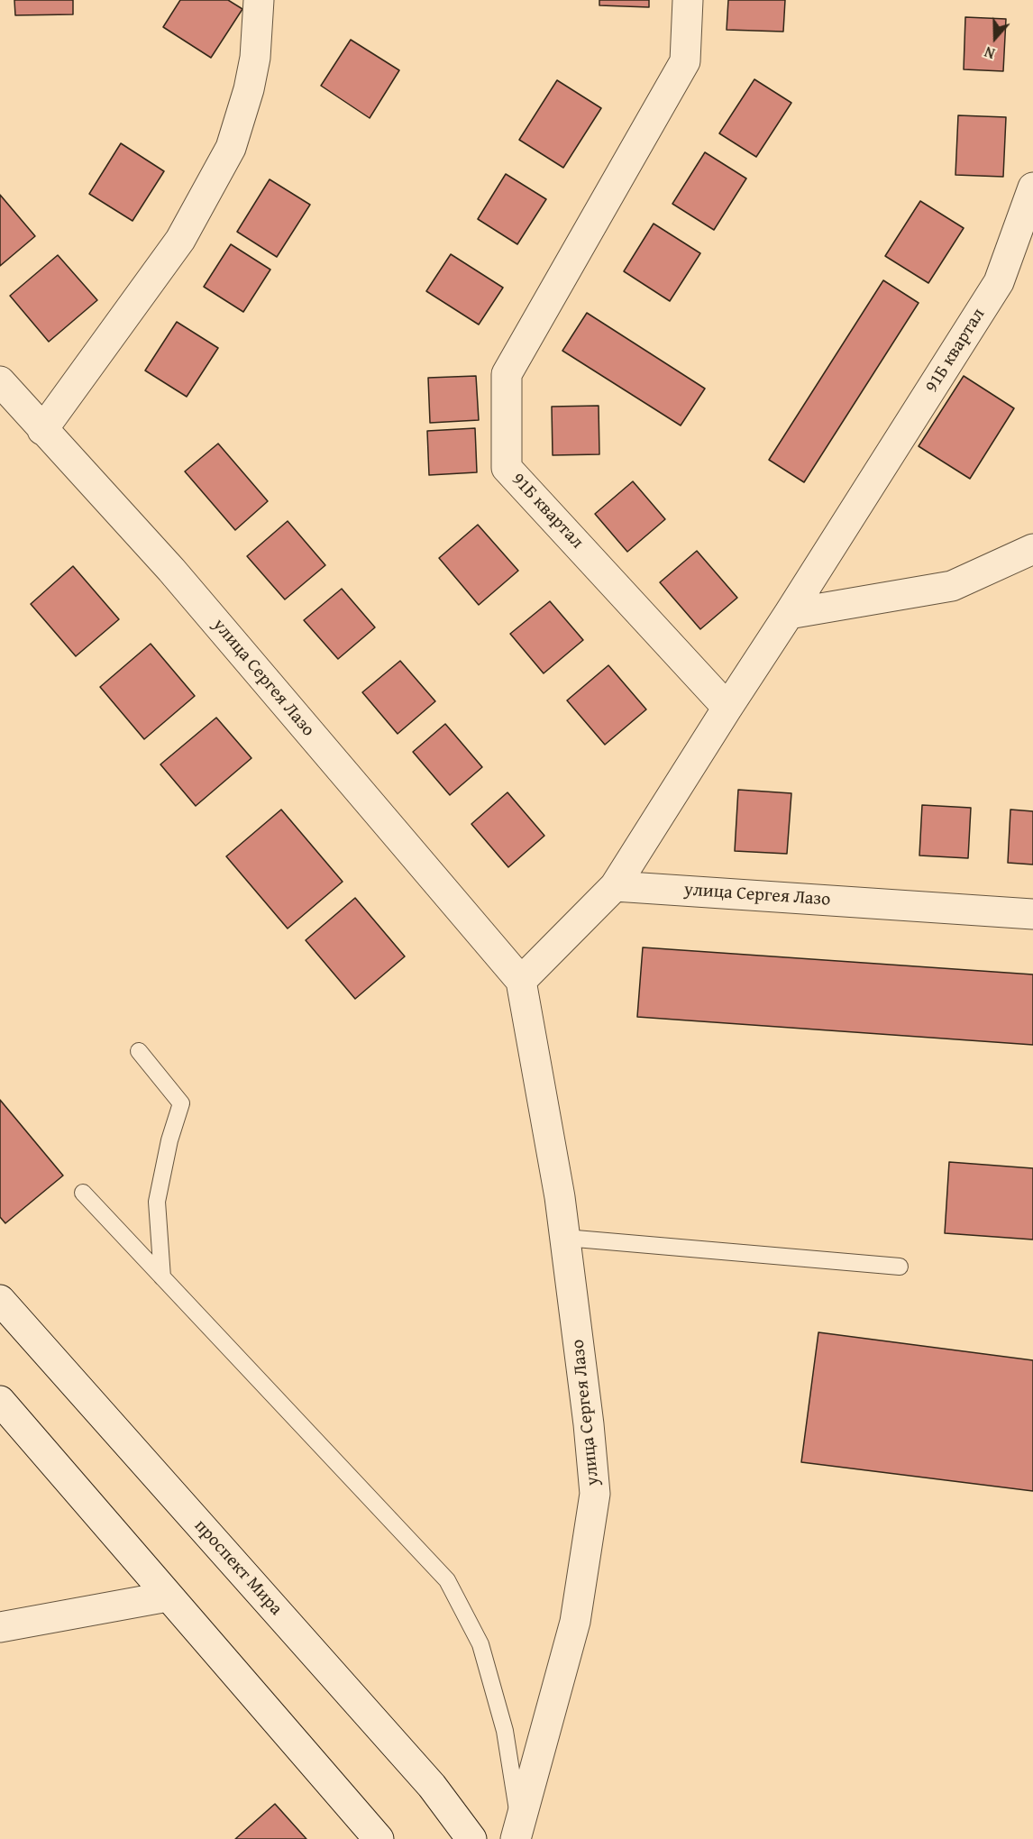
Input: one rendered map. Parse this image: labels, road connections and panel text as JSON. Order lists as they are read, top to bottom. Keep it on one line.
{"streets":{"street":["91Б квартал","улица Сергея Лазо","проспект Мира"]},"north":"bottom"}
